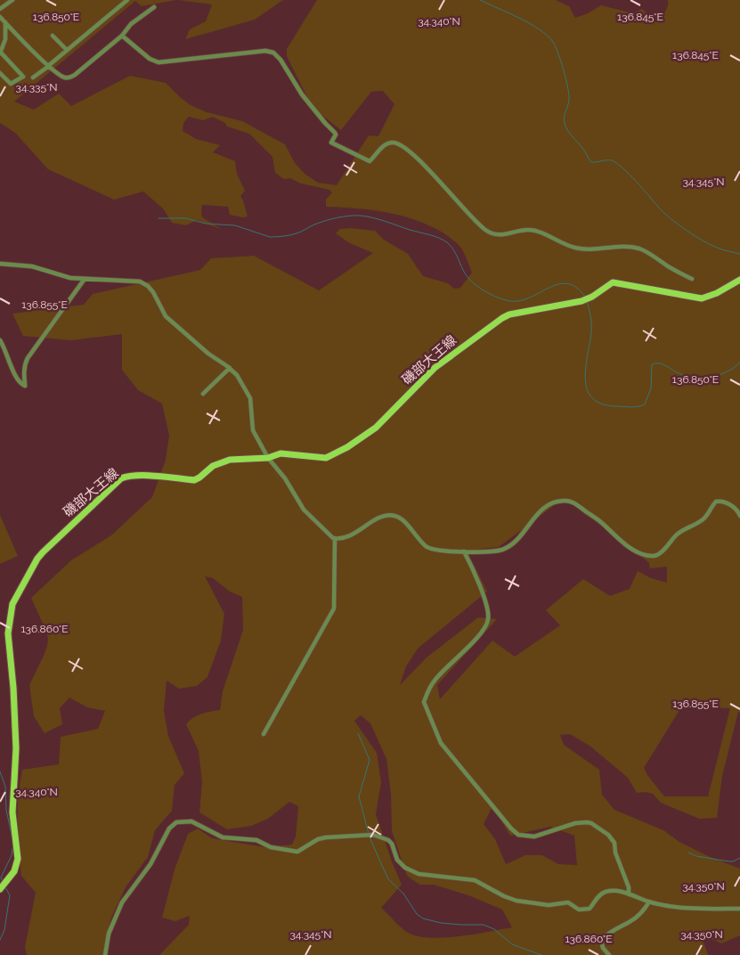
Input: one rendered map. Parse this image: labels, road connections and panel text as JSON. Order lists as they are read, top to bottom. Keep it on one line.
{"streets":{"main road":["磯部大王線"]},"coordinates":["136.850°E","136.845°E","34.340°N","34.335°N","34.345°N","136.855°E","136.860°E","34.350°N"]}
